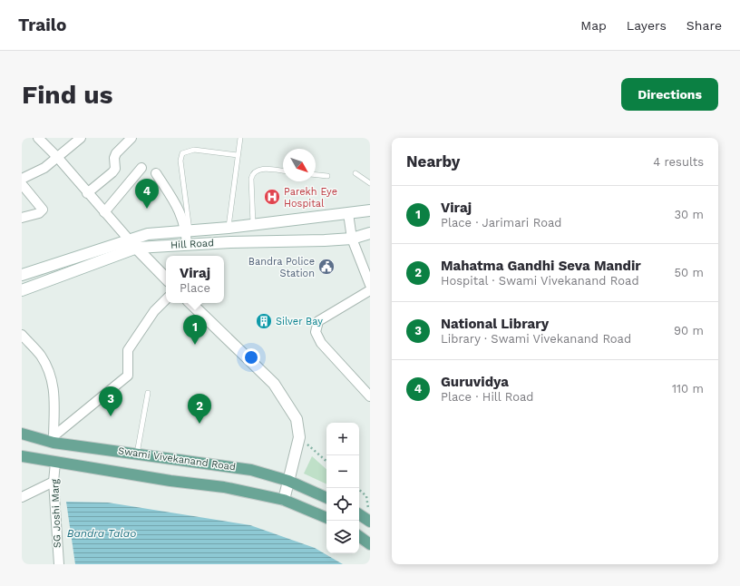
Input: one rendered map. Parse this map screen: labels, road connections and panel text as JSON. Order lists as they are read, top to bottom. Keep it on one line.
{"streets":{"main road":["Hill Road","Swami Vivekanand Road"],"street":["SG Joshi Marg"]},"water":["Bandra Talao"],"places":{"hospital":["Parekh Eye Hospital"],"public building":["Bandra Police Station"],"building":["Silver Bay"]},"north":"bottom right","page":{"header":"Trailo","nav":["Map","Layers","Share"],"buttons":"Directions","title":"Find us","heading":["Nearby","4 results"],"pins":["4","1","3","2"],"list":[{"mark":"1","name":"Viraj","note":"Place · Jarimari Road","value":"30 m"},{"mark":"2","name":"Mahatma Gandhi Seva Mandir","note":"Hospital · Swami Vivekanand Road","value":"50 m"},{"mark":"3","name":"National Library","note":"Library · Swami Vivekanand Road","value":"90 m"},{"mark":"4","name":"Guruvidya","note":"Place · Hill Road","value":"110 m"}],"popup":["Viraj","Place"],"map_buttons":["+","−"]}}
